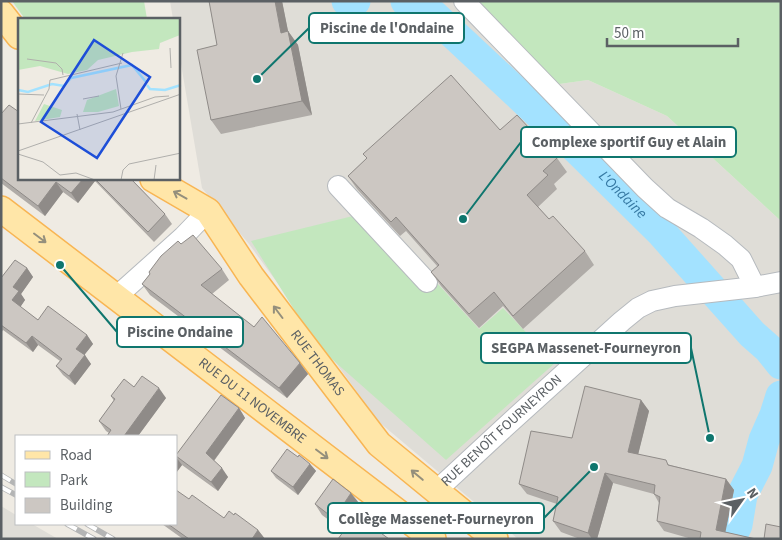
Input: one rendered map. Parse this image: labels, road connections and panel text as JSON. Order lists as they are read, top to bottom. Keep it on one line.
{"streets":{"main road":["RUE THOMAS","RUE DU 11 NOVEMBRE"],"street":["RUE BENOÎT FOURNEYRON"]},"crossings":[["RUE THOMAS","RUE BENOÎT FOURNEYRON"]],"one_way":["RUE THOMAS","RUE DU 11 NOVEMBRE"],"water":["L'Ondaine"],"places":["Piscine de l'Ondaine","Complexe sportif Guy et Alain","Piscine Ondaine","SEGPA Massenet-Fourneyron","Collège Massenet-Fourneyron"],"legend":["Road","Park","Building"],"scale_bar":"50 m","north":"top right"}
